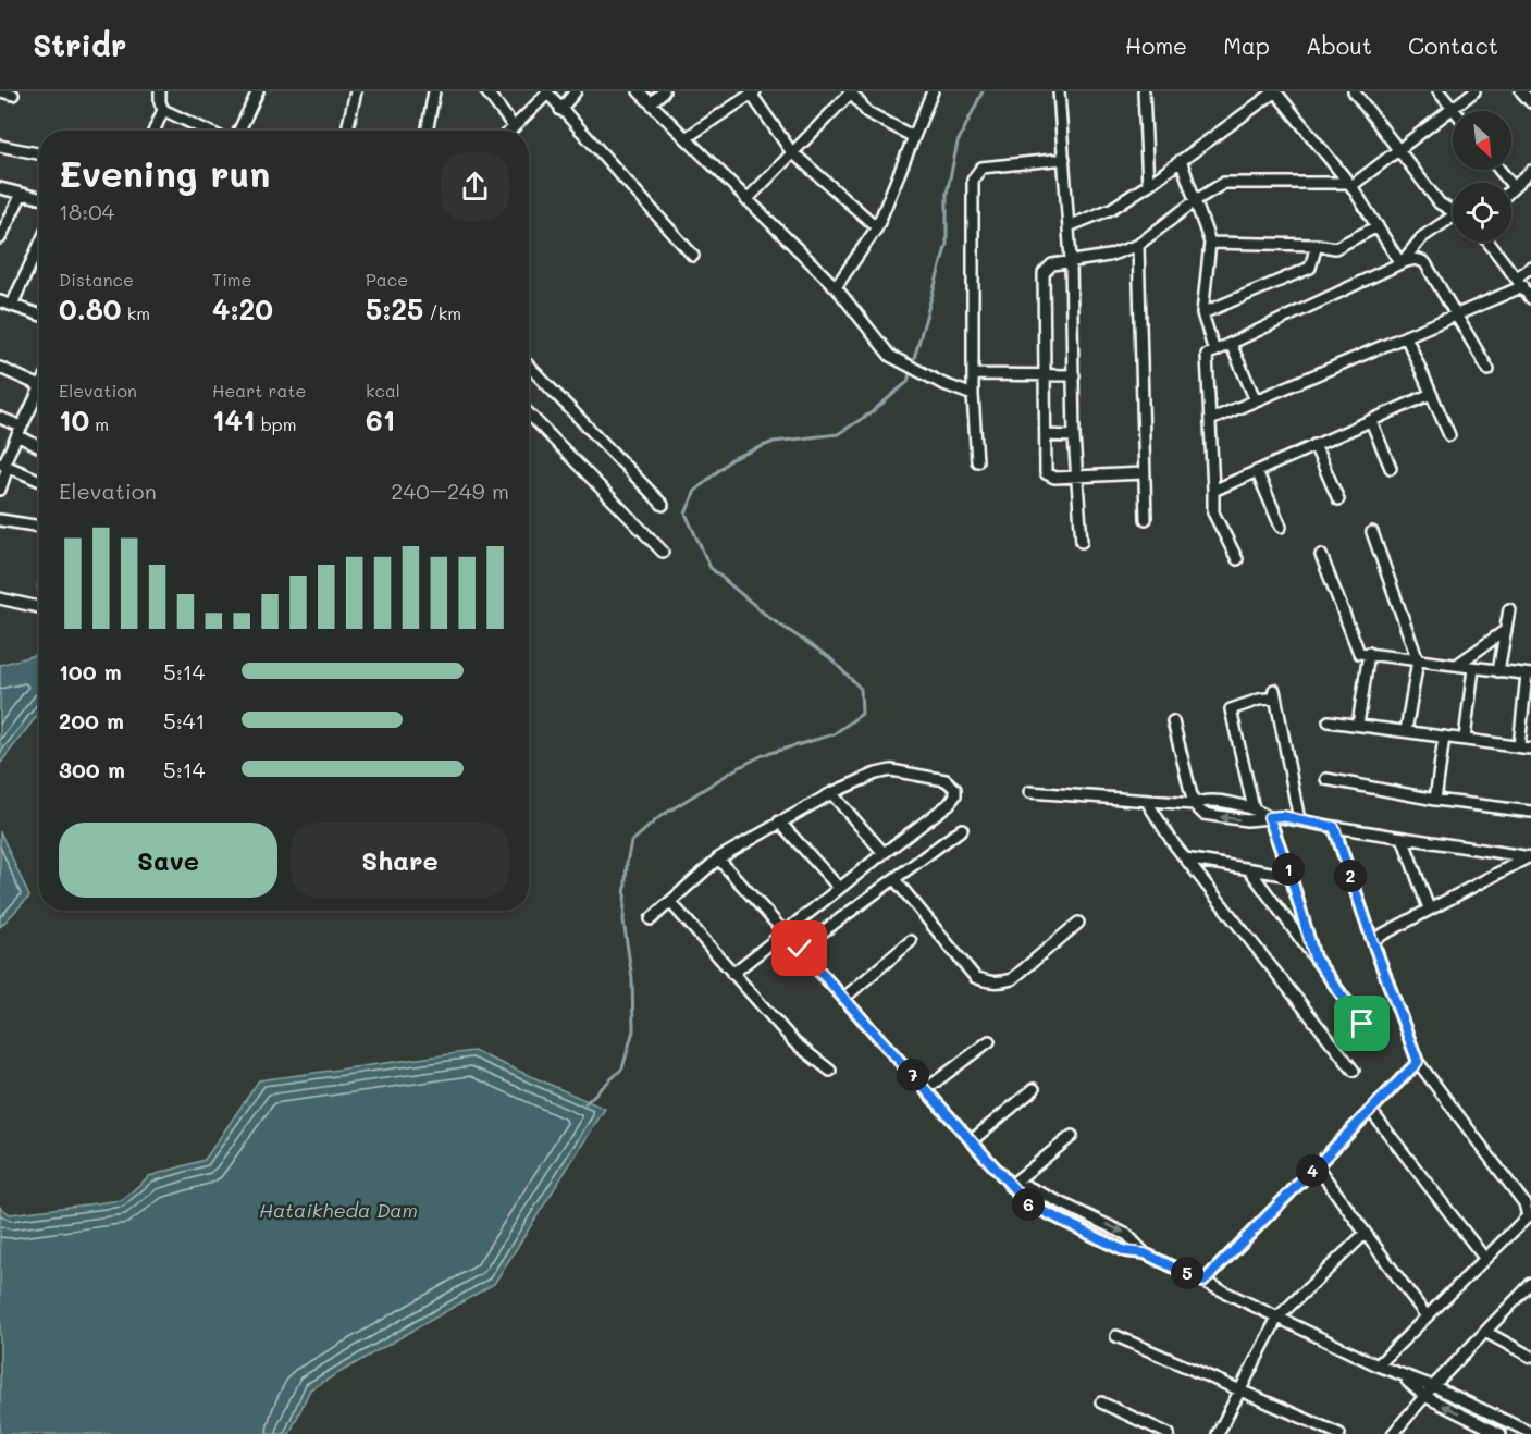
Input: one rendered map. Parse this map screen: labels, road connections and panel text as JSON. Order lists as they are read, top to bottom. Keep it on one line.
{"water":["Hataikheda Dam"],"north":"bottom right","page":{"header":"Stridr","nav":["Home","Map","About","Contact"],"heading":["Evening run","18:04"],"stats":[["Distance","0.80 km"],["Time","4:20"],["Pace","5:25 /km"],["Elevation","10 m"],["Heart rate","141 bpm"],["kcal","61"]],"chart":["Elevation","240–249 m"],"list":[{"name":"100 m","note":"5:14"},{"name":"200 m","note":"5:41"},{"name":"300 m","note":"5:14"}],"buttons":["Save","Share"],"pins":["1","2","7","4","6","5"]}}
